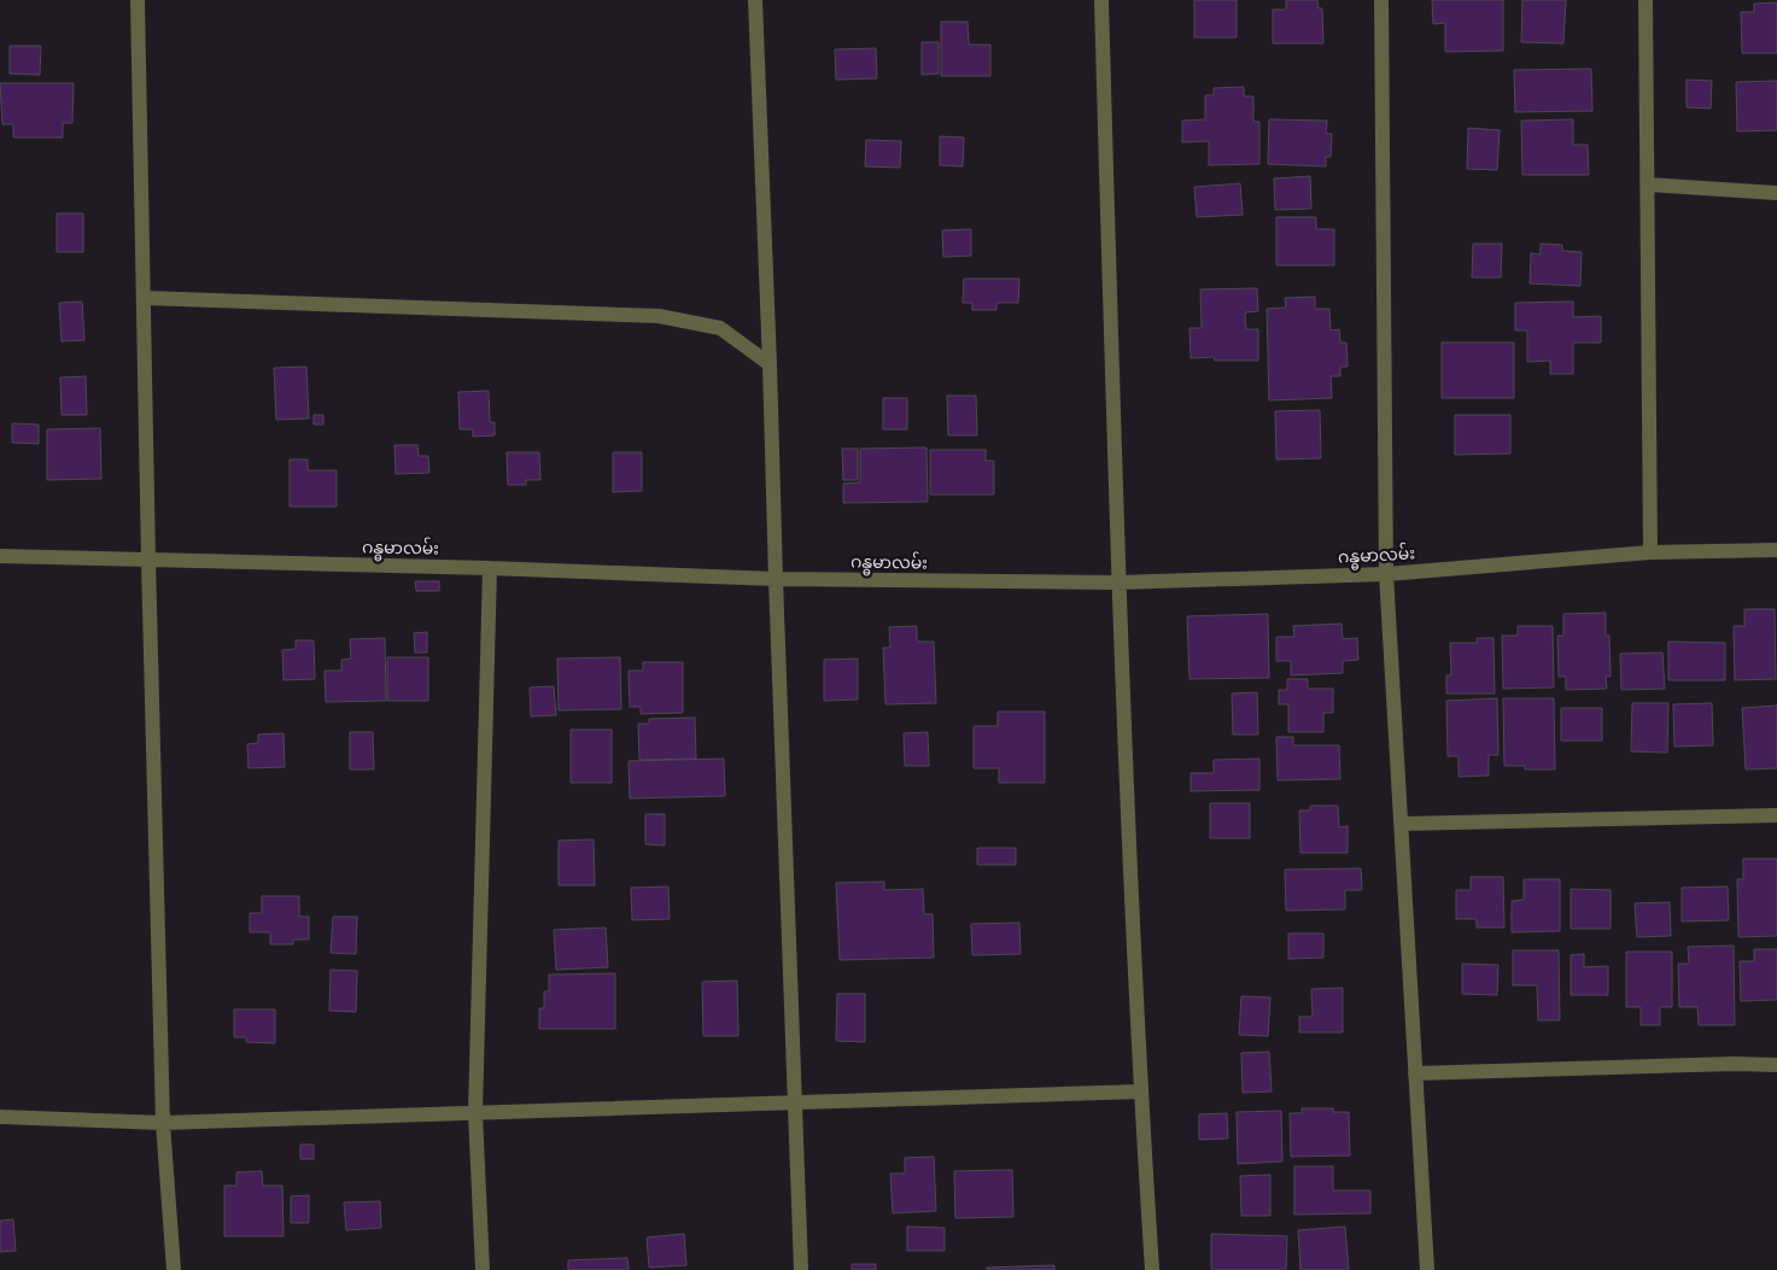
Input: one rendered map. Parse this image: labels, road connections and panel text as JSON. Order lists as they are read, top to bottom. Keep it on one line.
{"streets":{"street":["ဂန္ဓမာလမ်း"]}}
